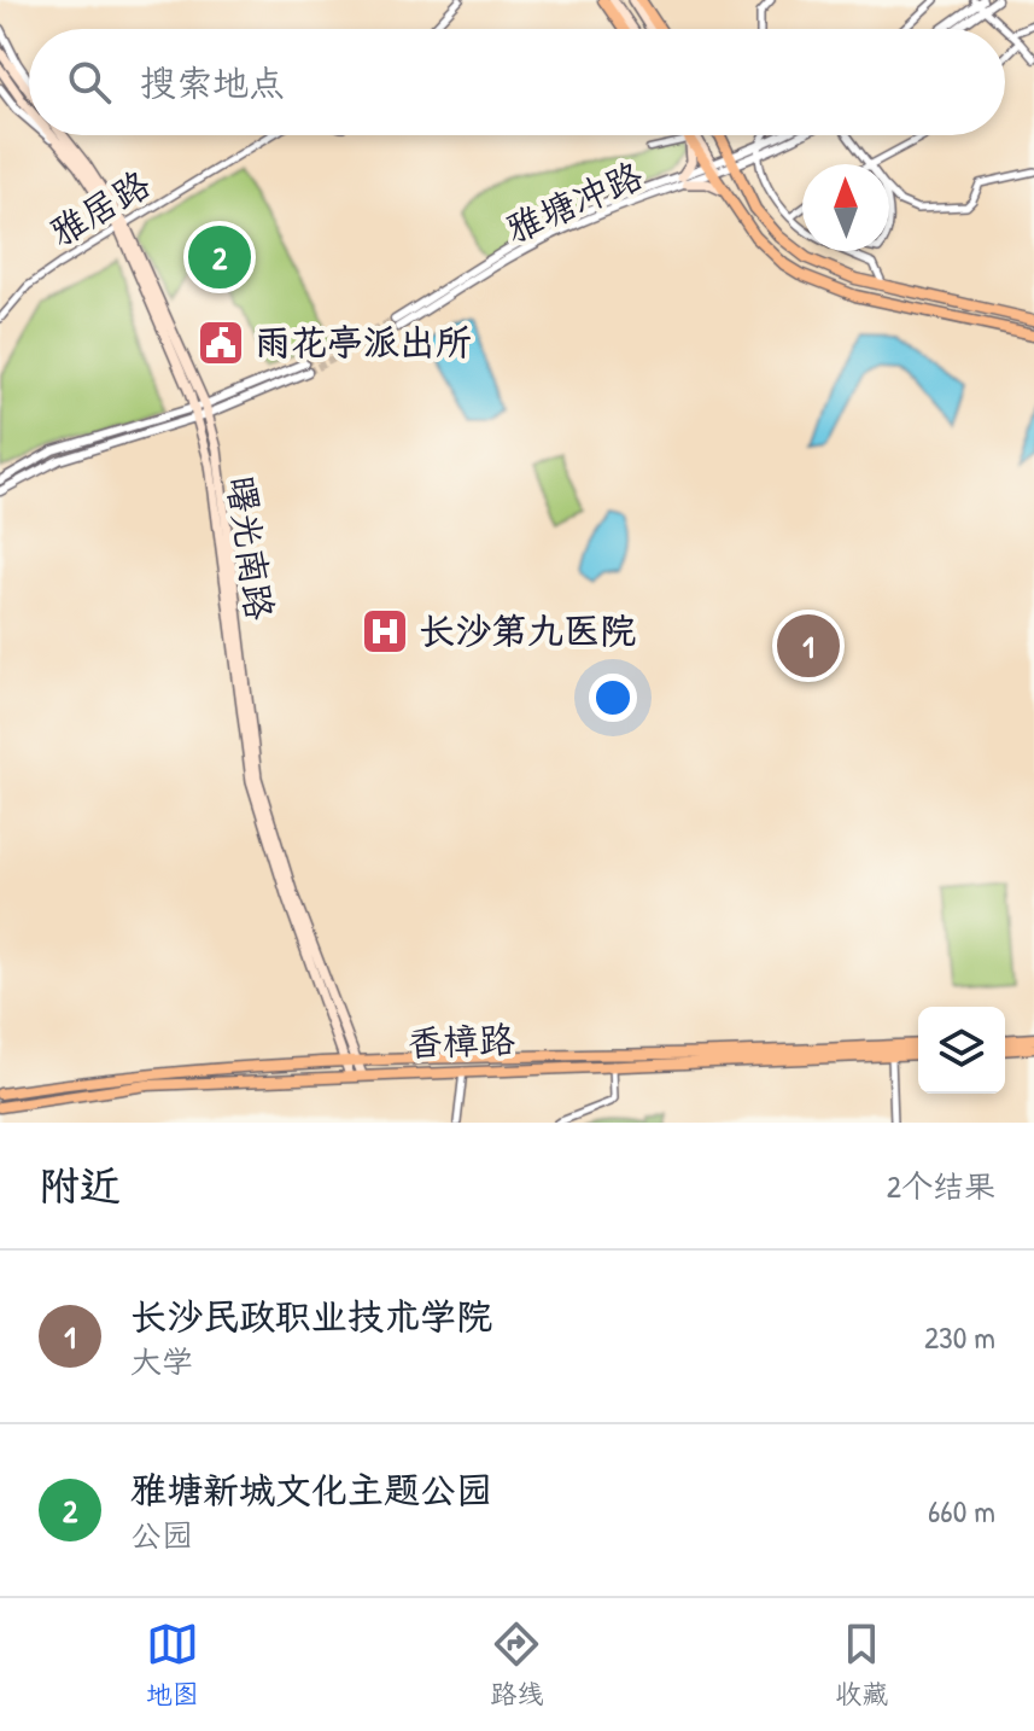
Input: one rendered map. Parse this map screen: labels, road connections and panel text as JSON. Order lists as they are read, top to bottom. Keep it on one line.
{"streets":{"main road":["曙光南路","香樟路"],"street":["雅塘冲路","雅居路"]},"crossings":[["雅居路","曙光南路"],["曙光南路","香樟路"]],"places":{"public building":["雨花亭派出所"],"hospital":["长沙第九医院"]},"north":"top","page":{"search":"搜索地点","pins":["2","1"],"heading":["附近","2个结果"],"list":[{"mark":"1","name":"长沙民政职业技术学院","note":"大学","value":"230 m"},{"mark":"2","name":"雅塘新城文化主题公园","note":"公园","value":"660 m"}],"nav":["地图","路线","收藏"]}}
